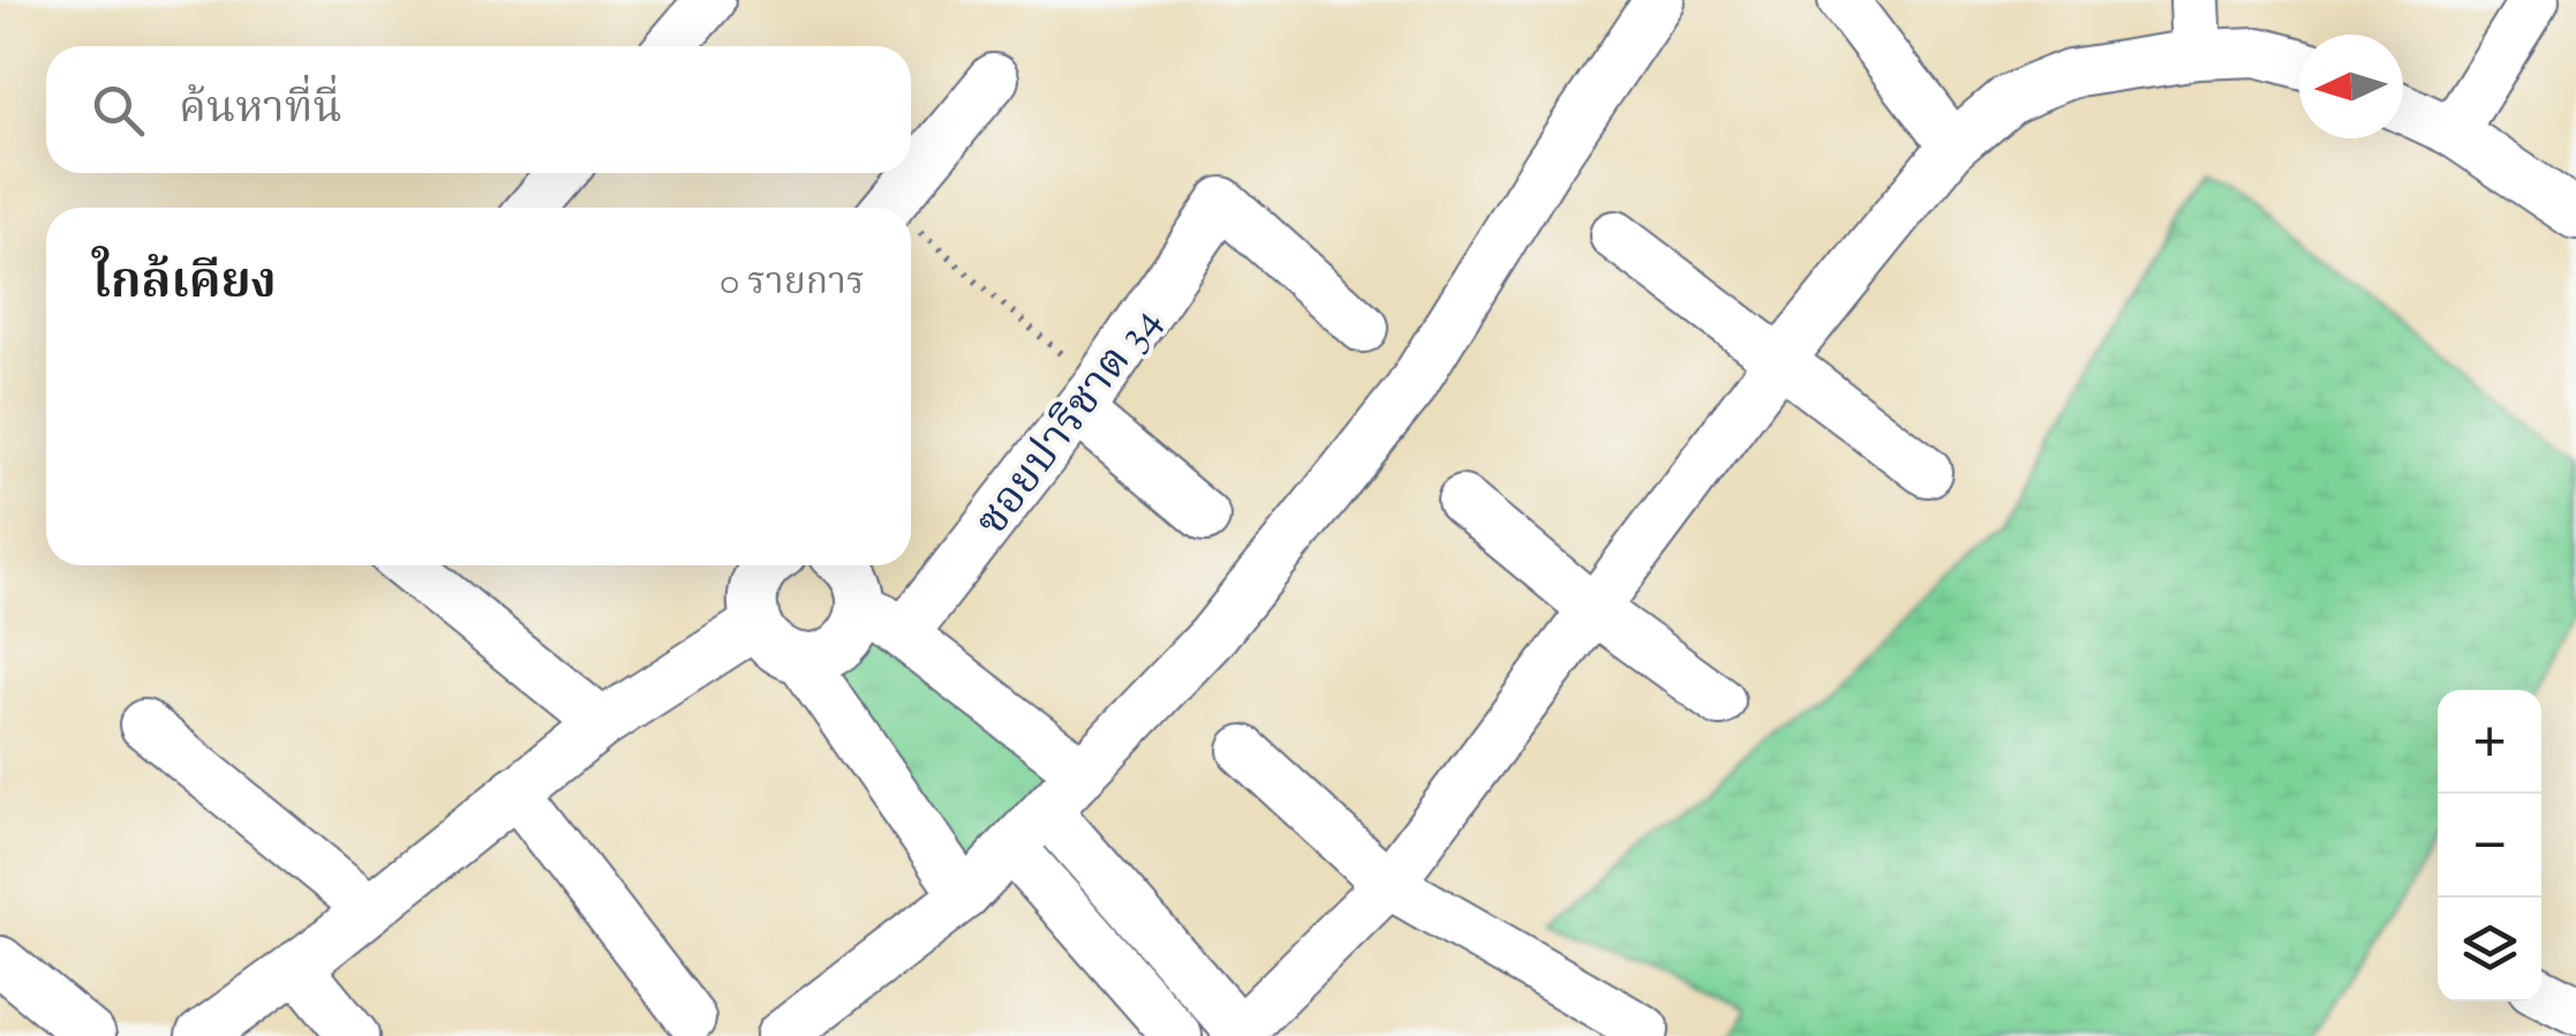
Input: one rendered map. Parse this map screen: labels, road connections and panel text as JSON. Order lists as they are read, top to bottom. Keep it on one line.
{"streets":{"street":["ซอยปาริชาต 34"]},"north":"left","page":{"search":"ค้นหาที่นี่","heading":["ใกล้เคียง","0 รายการ"],"map_buttons":["+","−"]}}
